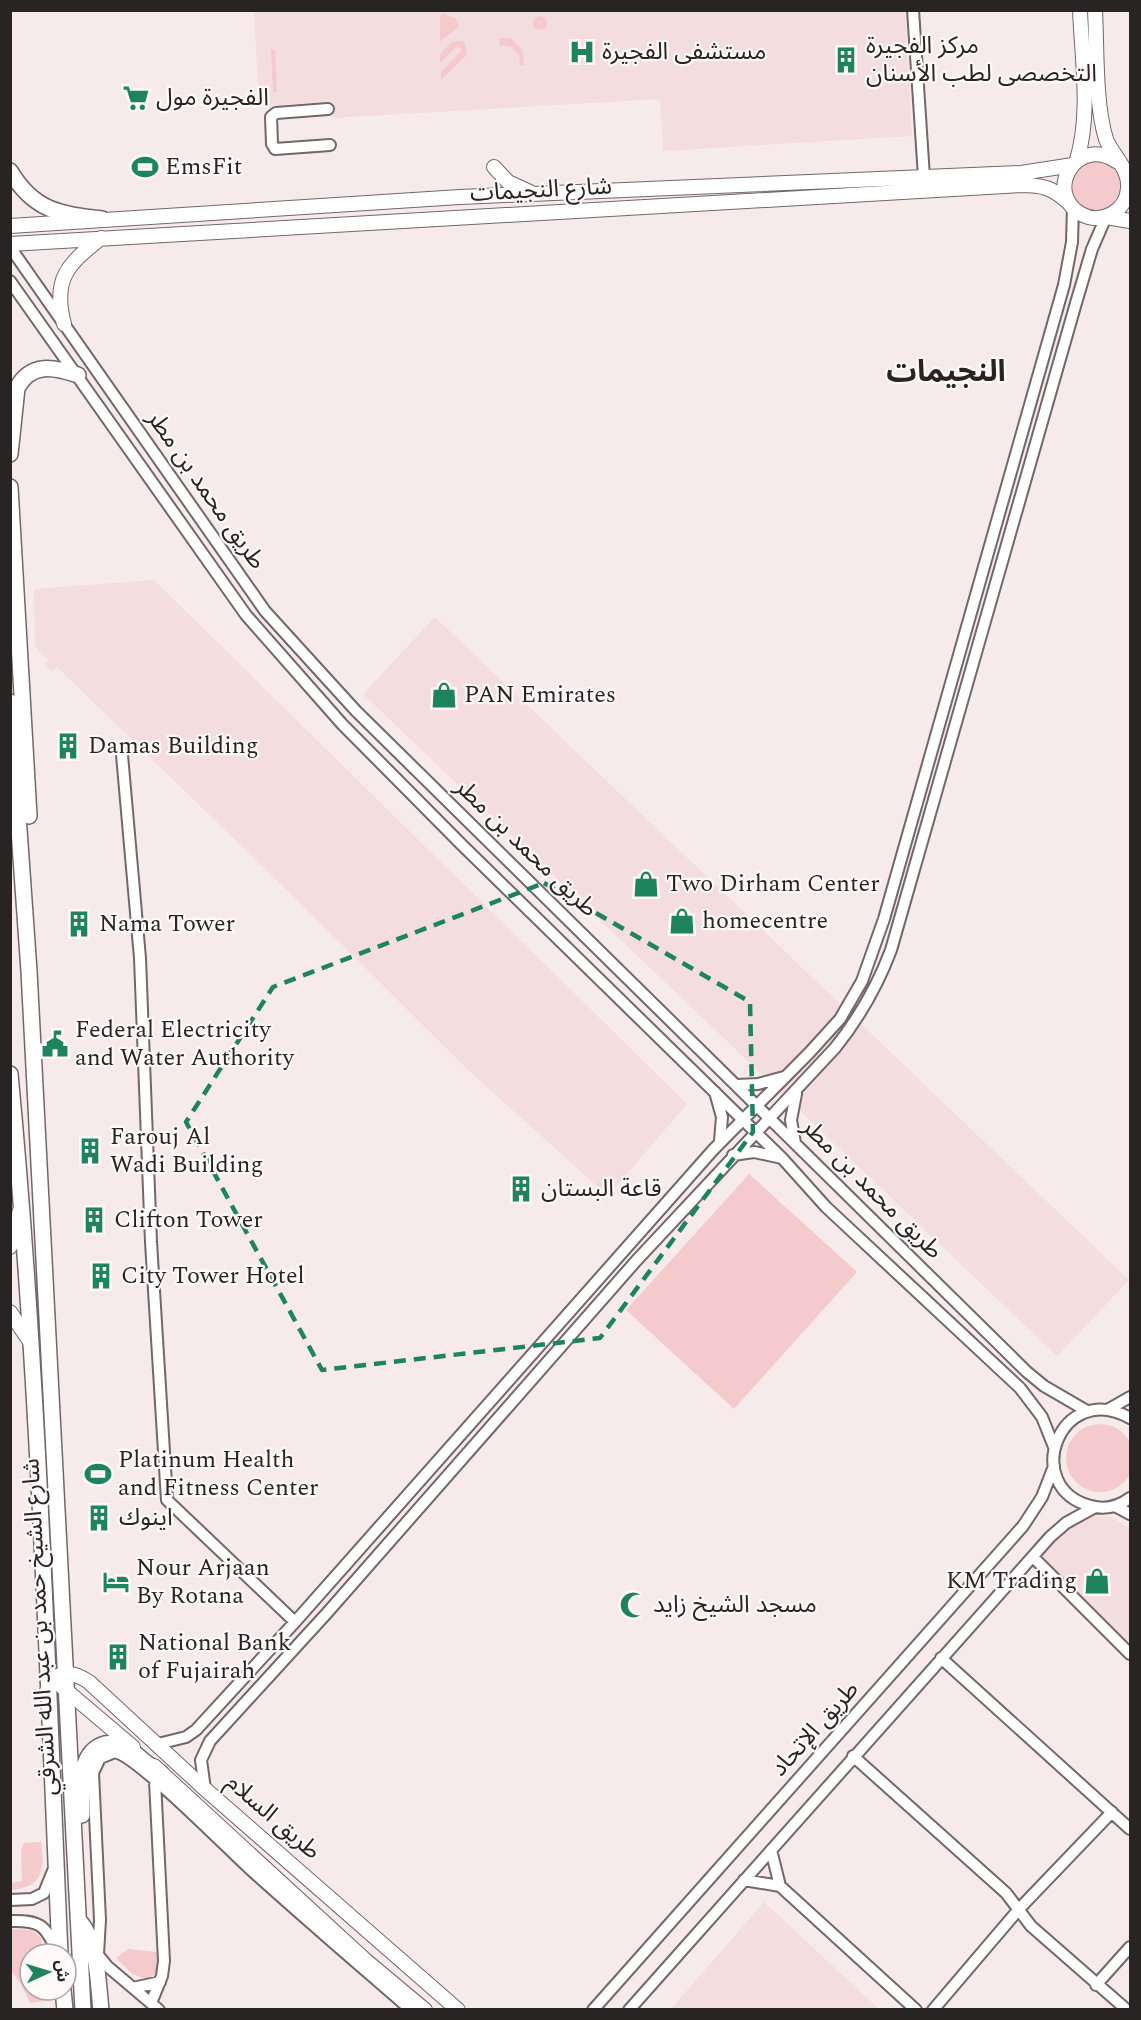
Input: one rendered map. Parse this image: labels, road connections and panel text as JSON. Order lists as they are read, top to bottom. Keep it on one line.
{"streets":{"highway":["شارع الشيخ حمد بن عبد الله الشرقي"],"main road":["شارع النجيمات","طريق السلام"],"street":["طريق محمد بن مطر","طريق اﻹتحاد"]},"crossings":[["شارع النجيمات","طريق محمد بن مطر"],["شارع الشيخ حمد بن عبد الله الشرقي","طريق السلام"]],"districts":["النجيمات"],"places":{"hospital":["مستشفى الفجيرة"],"building":["مركز الفجيرة التخصصى لطب الأسنان","Damas Building","Nama Tower","Farouj Al Wadi Building","قاعة البستان","Clifton Tower","City Tower Hotel","اينوك","National Bank of Fujairah"],"supermarket":["الفجيرة مول"],"sports":["EmsFit","Platinum Health and Fitness Center"],"shop":["PAN Emirates","Two Dirham Center","homecentre","KM Trading"],"public building":["Federal Electricity and Water Authority"],"hotel":["Nour Arjaan By Rotana"],"mosque":["مسجد الشيخ زايد"]},"north":"right"}
